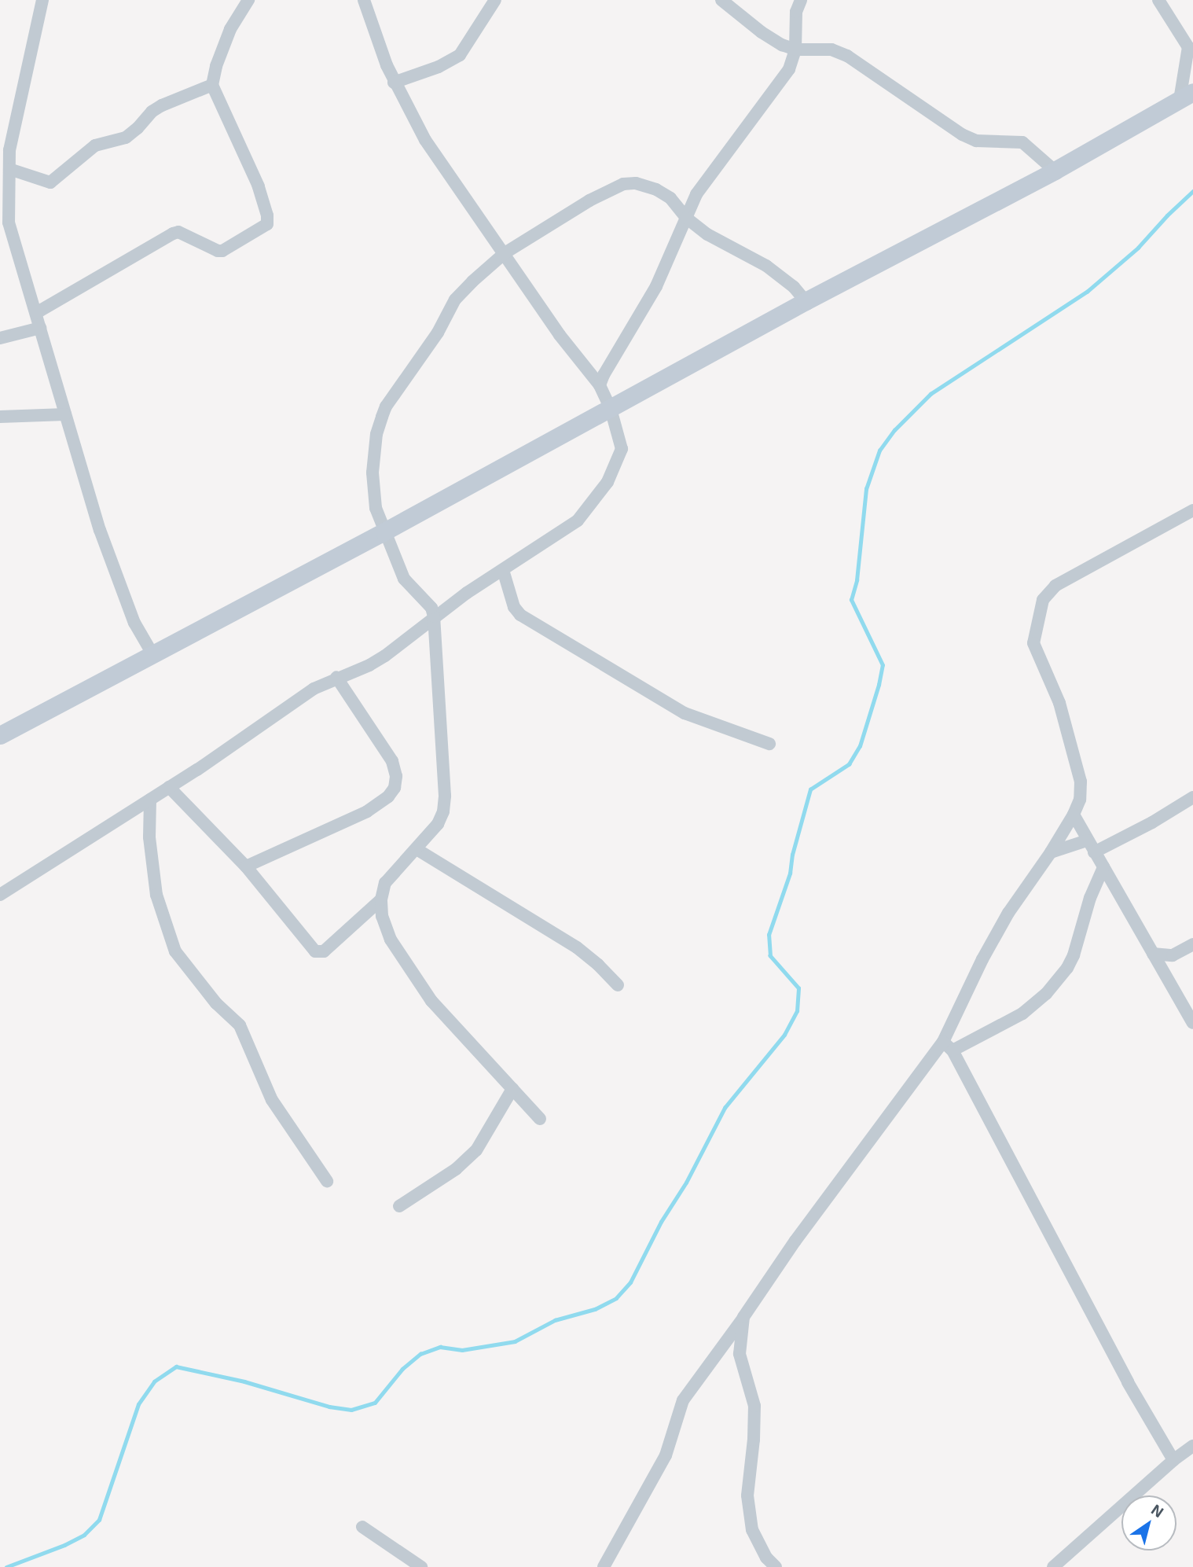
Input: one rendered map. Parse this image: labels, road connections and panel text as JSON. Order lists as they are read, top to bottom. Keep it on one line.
{"north":"top right"}
